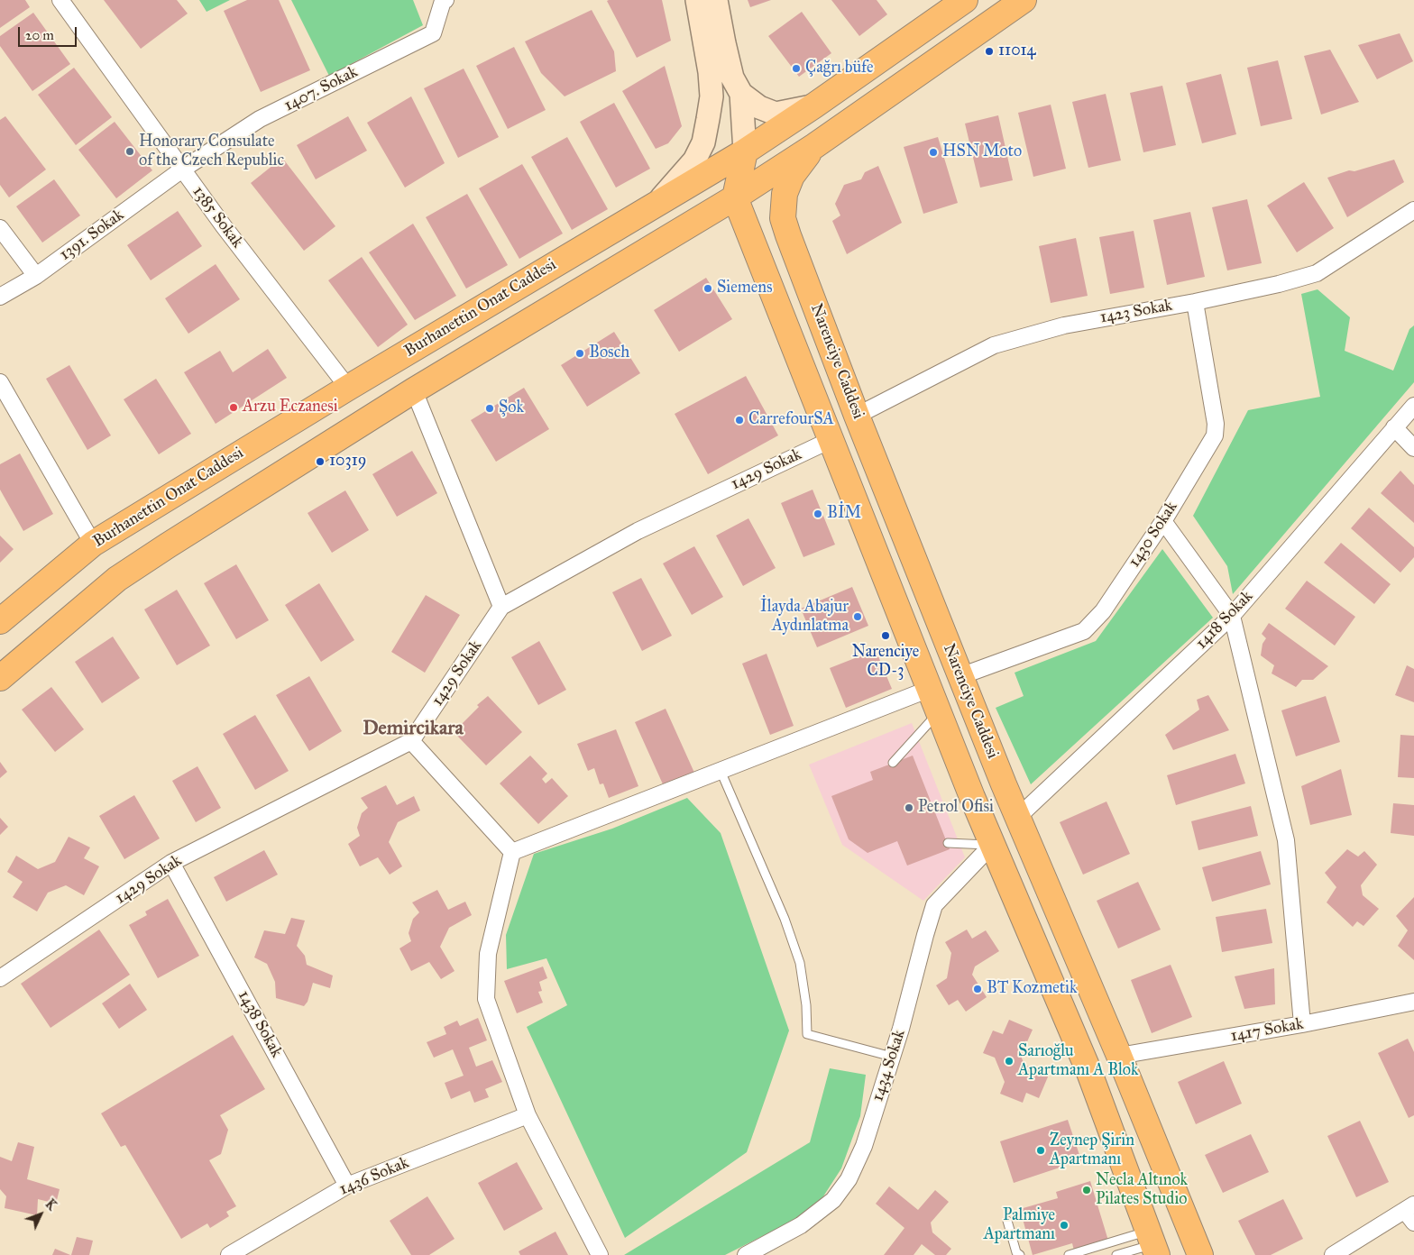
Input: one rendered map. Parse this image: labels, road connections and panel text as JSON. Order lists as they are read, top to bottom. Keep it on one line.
{"streets":{"main road":["Burhanettin Onat Caddesi","Narenciye Caddesi"],"street":["1407. Sokak","1385 Sokak","1391. Sokak","1423 Sokak","1429 Sokak","1430 Sokak","1418 Sokak","1438 Sokak","1417 Sokak","1434 Sokak","1436 Sokak"]},"crossings":[["1407. Sokak","1385 Sokak"],["1407. Sokak","1391. Sokak"],["1385 Sokak","1391. Sokak"],["1385 Sokak","Burhanettin Onat Caddesi"],["1423 Sokak","Narenciye Caddesi"],["1423 Sokak","1430 Sokak"],["Narenciye Caddesi","1429 Sokak"],["Narenciye Caddesi","1430 Sokak"],["Narenciye Caddesi","1418 Sokak"],["Narenciye Caddesi","1417 Sokak"],["Narenciye Caddesi","1434 Sokak"],["1429 Sokak","1438 Sokak"],["1438 Sokak","1436 Sokak"]],"districts":["Demircikara"],"places":["11014","Çağrı büfe","Honorary Consulate of the Czech Republic","HSN Moto","Siemens","Bosch","Arzu Eczanesi","Şok","CarrefourSA","10319","BİM","İlayda Abajur Aydınlatma","Narenciye CD-3","Petrol Ofisi","BT Kozmetik","Sarıoğlu Apartmanı A Blok","Zeynep Şirin Apartmanı","Necla Altınok Pilates Studio","Palmiye Apartmanı"],"scale_bar":"20 m","north":"top right"}
